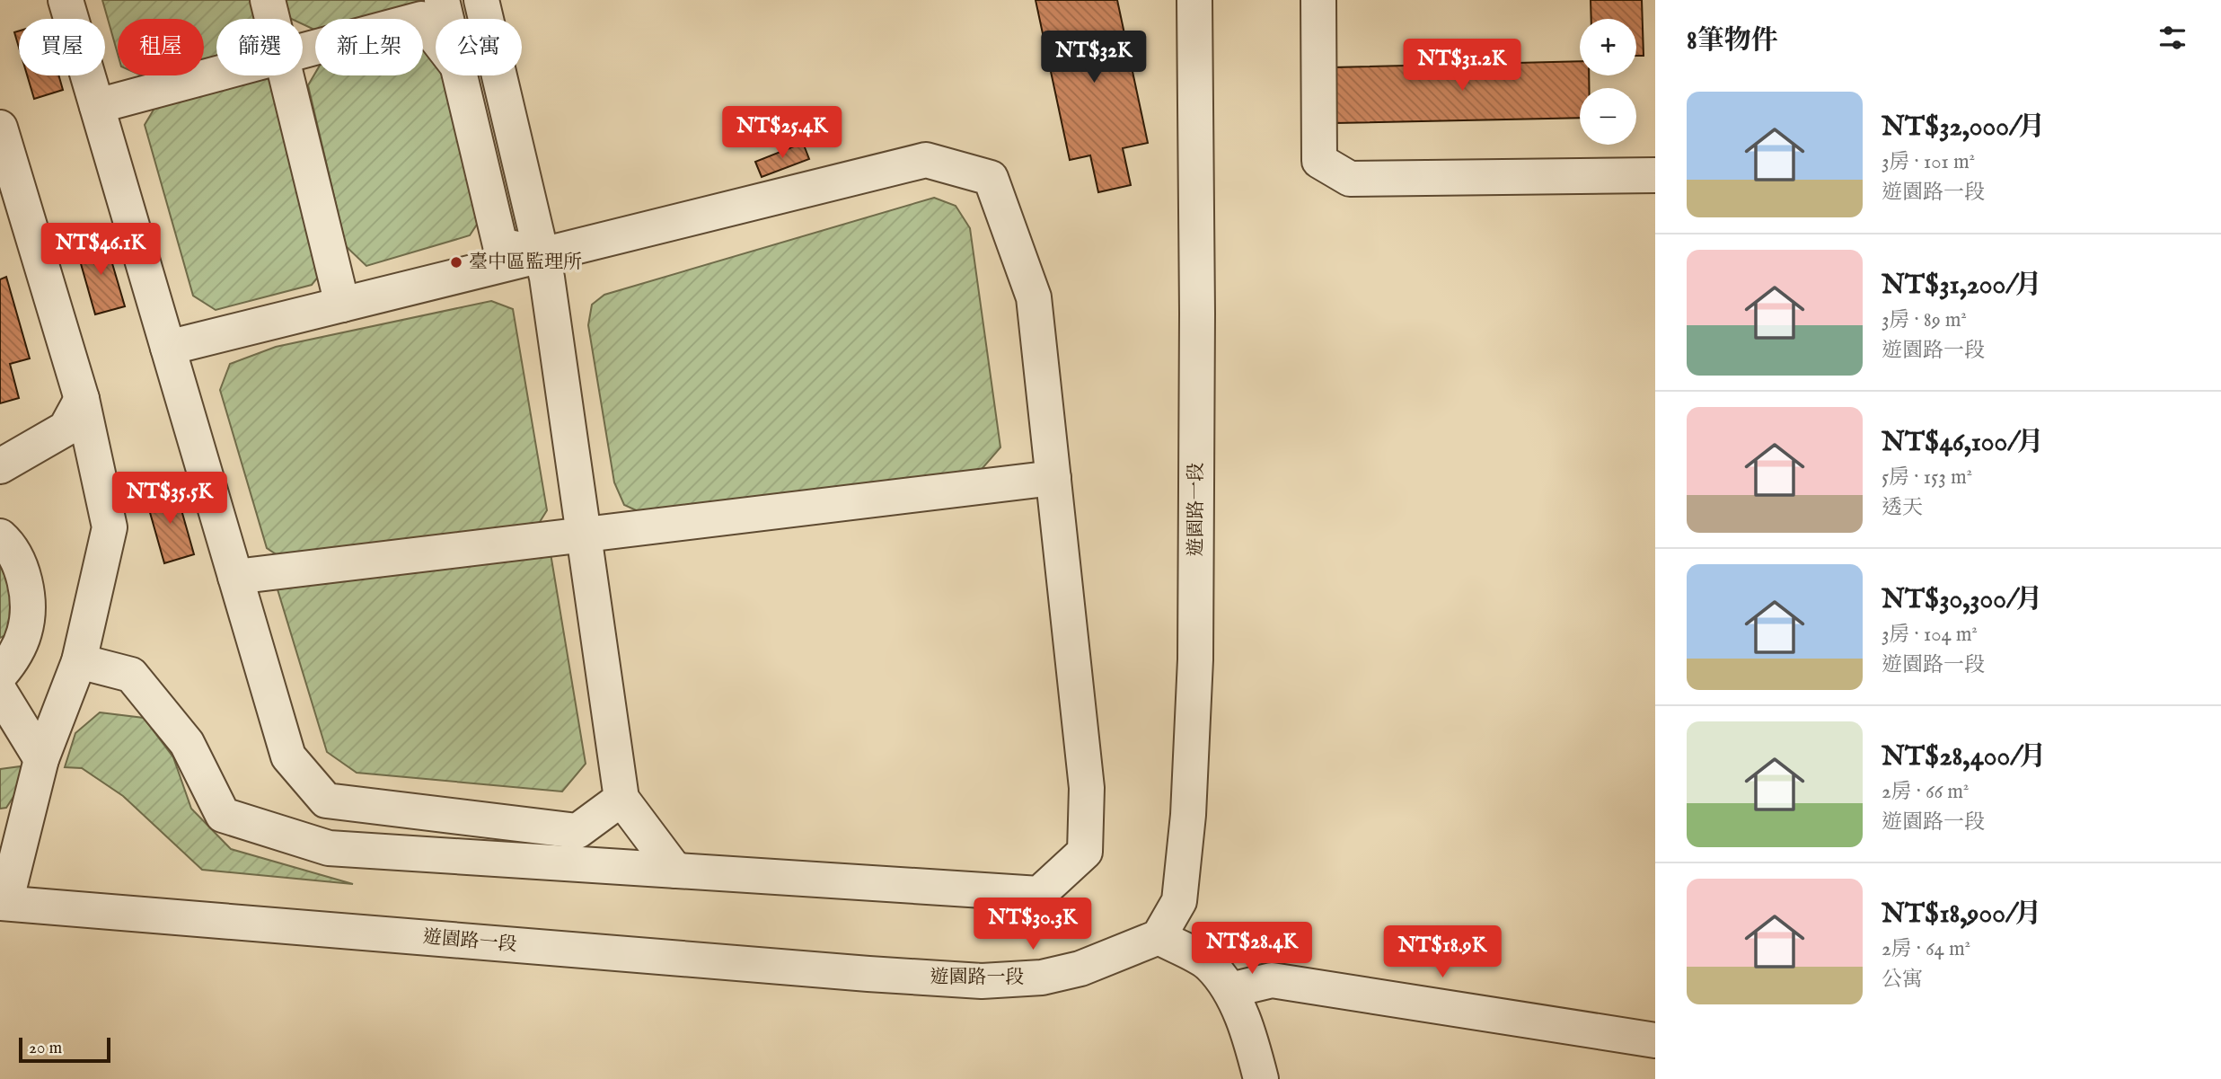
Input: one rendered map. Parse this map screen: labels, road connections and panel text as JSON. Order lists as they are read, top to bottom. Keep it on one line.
{"streets":{"street":["遊園路一段"]},"places":["臺中區監理所"],"scale_bar":"20 m","page":{"heading":"8筆物件","map_buttons":["+","−"],"chip":["買屋","租屋","篩選","新上架","公寓"],"price":["NT$32K","NT$31.2K","NT$25.4K","NT$46.1K","NT$35.5K","NT$30.3K","NT$28.4K","NT$18.9K"],"list":[{"name":"NT$32,000/月","note":"3房 · 101 m² · 遊園路一段"},{"name":"NT$31,200/月","note":"3房 · 89 m² · 遊園路一段"},{"name":"NT$46,100/月","note":"5房 · 153 m² · 透天"},{"name":"NT$30,300/月","note":"3房 · 104 m² · 遊園路一段"},{"name":"NT$28,400/月","note":"2房 · 66 m² · 遊園路一段"},{"name":"NT$18,900/月","note":"2房 · 64 m² · 公寓"}],"scale":"20 m"}}
